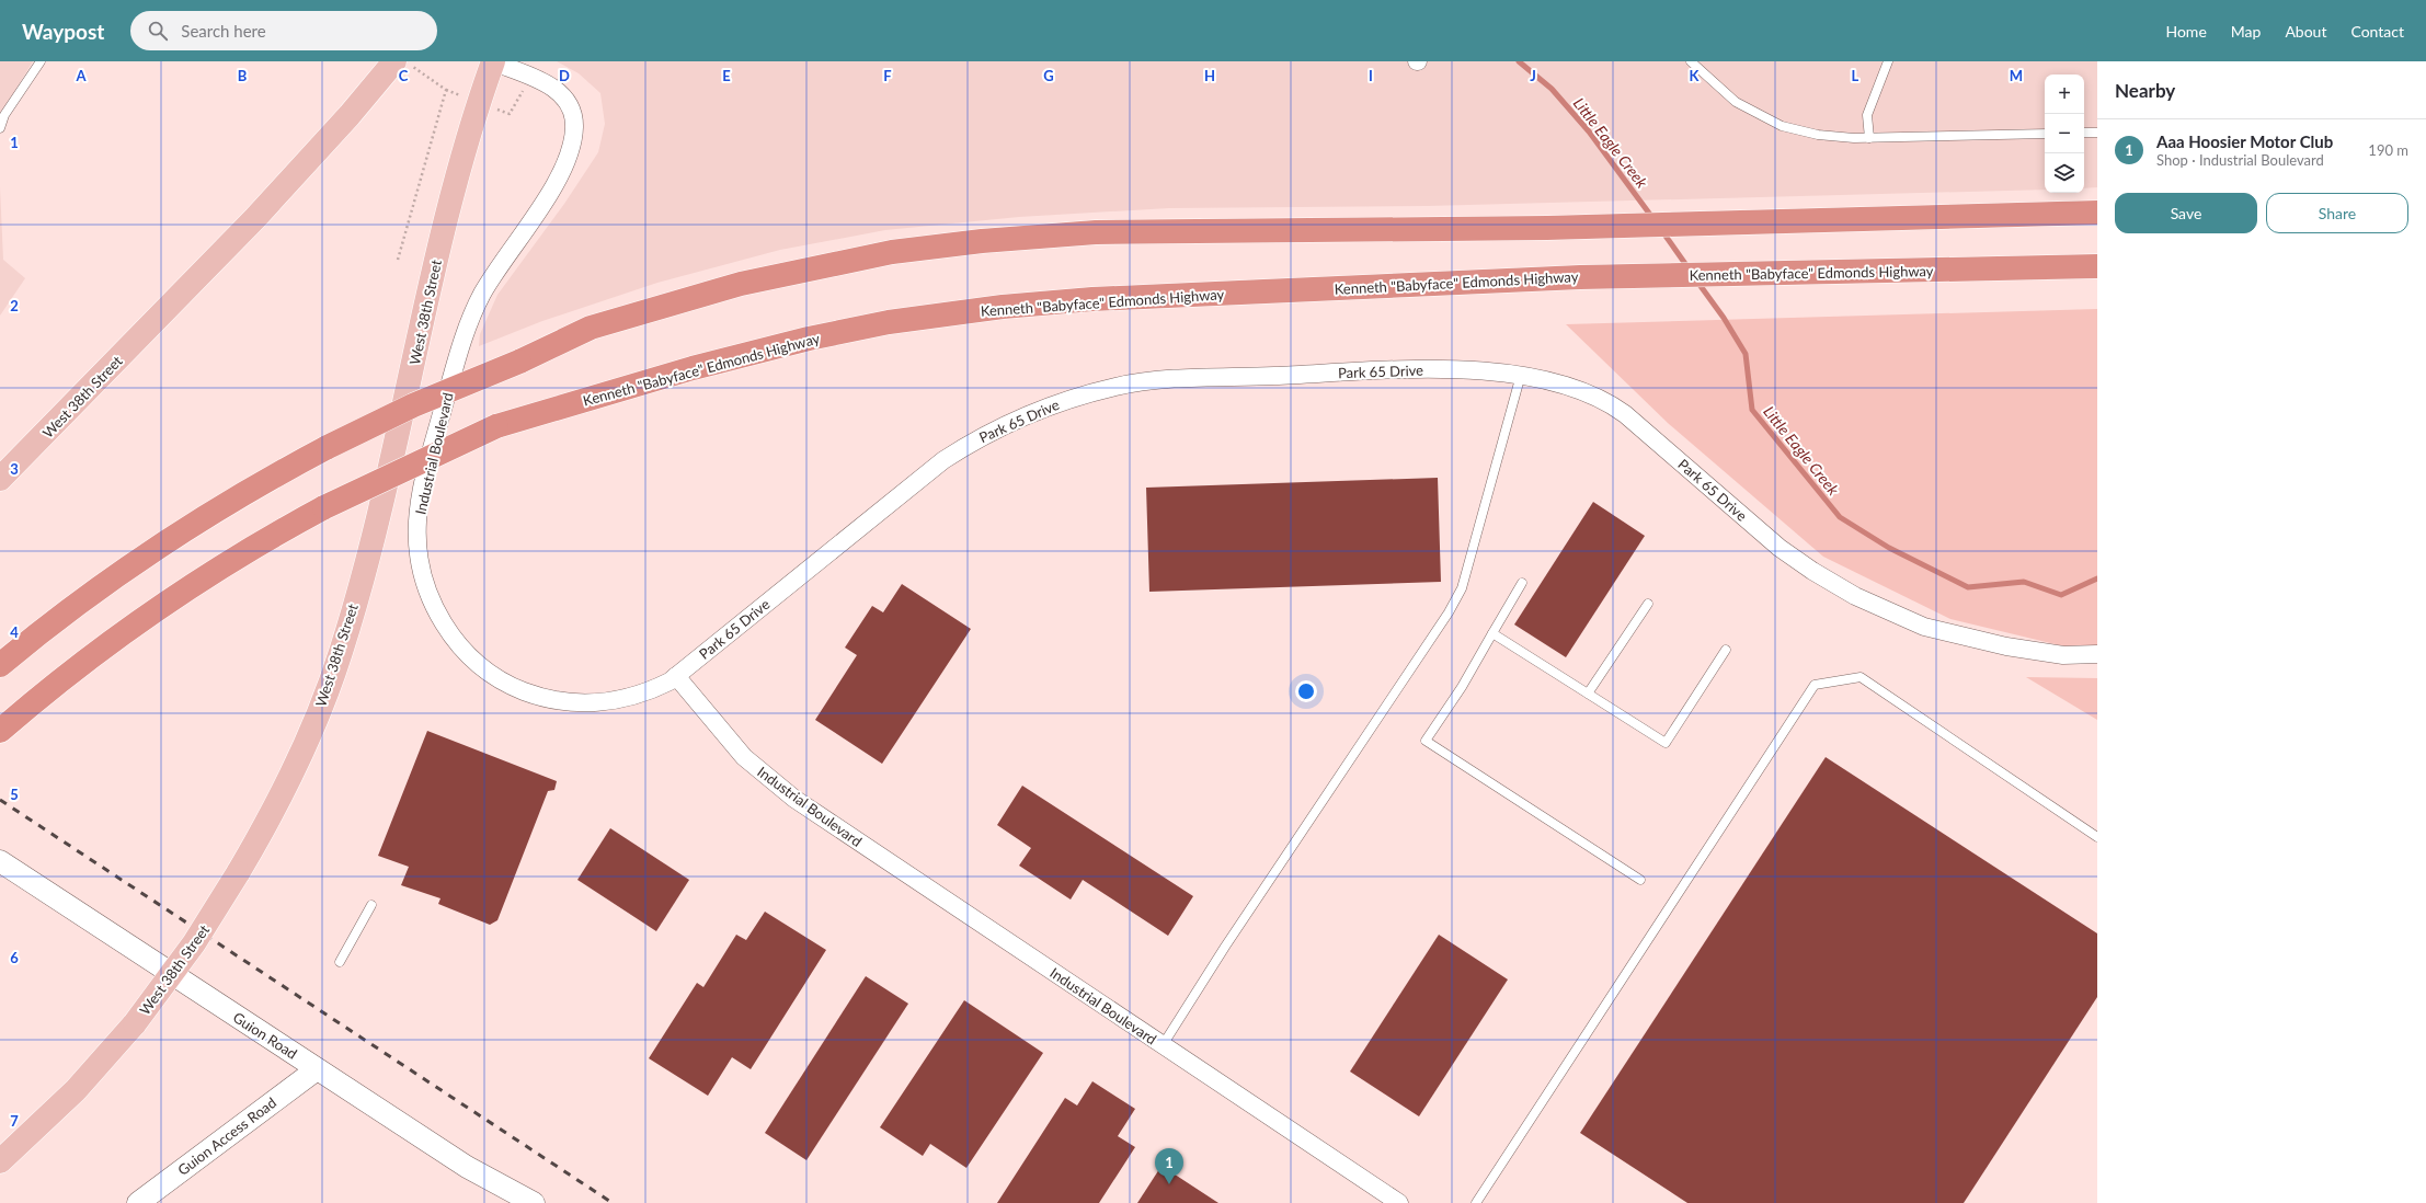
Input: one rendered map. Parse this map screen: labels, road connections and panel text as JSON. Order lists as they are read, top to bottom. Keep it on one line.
{"streets":{"highway":["Kenneth \"Babyface\" Edmonds Highway"],"main road":["West 38th Street"],"street":["Park 65 Drive","Industrial Boulevard","Guion Road","Guion Access Road"]},"crossings":[["West 38th Street","Industrial Boulevard"],["Park 65 Drive","Industrial Boulevard"],["Guion Road","Guion Access Road"]],"water":["Little Eagle Creek"],"page":{"header":"Waypost","search":"Search here","nav":["Home","Map","About","Contact"],"heading":"Nearby","map_buttons":["+","−"],"list":[{"mark":"1","name":"Aaa Hoosier Motor Club","note":"Shop · Industrial Boulevard","value":"190 m"}],"buttons":["Save","Share"],"pins":"1"},"grid":{"columns":["A","B","C","D","E","F","G","H","I","J","K","L","M"],"rows":["1","2","3","4","5","6","7"]}}
